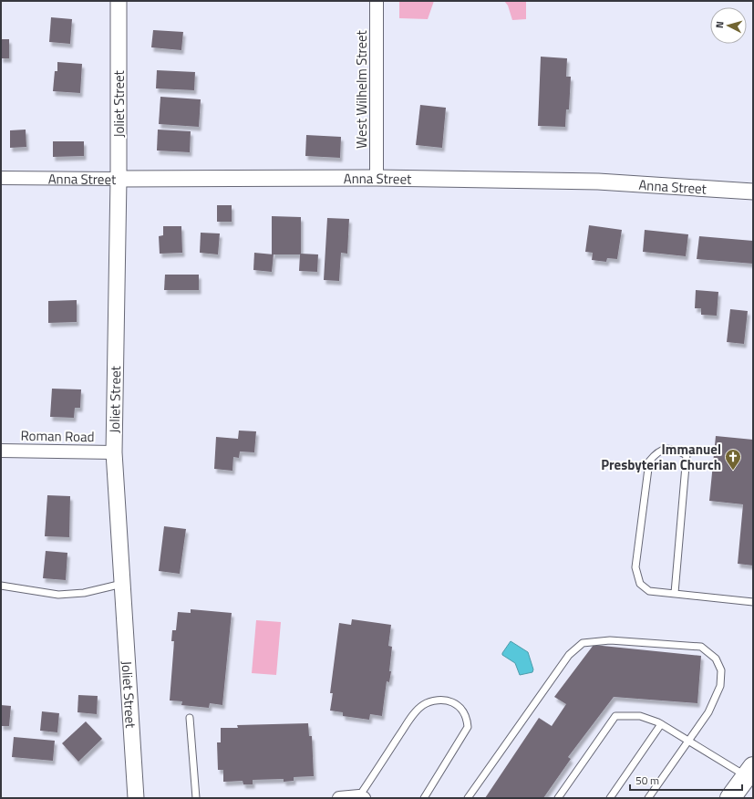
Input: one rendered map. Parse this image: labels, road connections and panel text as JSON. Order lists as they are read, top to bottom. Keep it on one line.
{"streets":{"street":["West Wilhelm Street","Joliet Street","Anna Street","Roman Road"]},"crossings":[["West Wilhelm Street","Anna Street"],["Joliet Street","Anna Street"],["Joliet Street","Roman Road"]],"places":{"church":["Immanuel Presbyterian Church"]},"scale_bar":"50 m","north":"left"}
